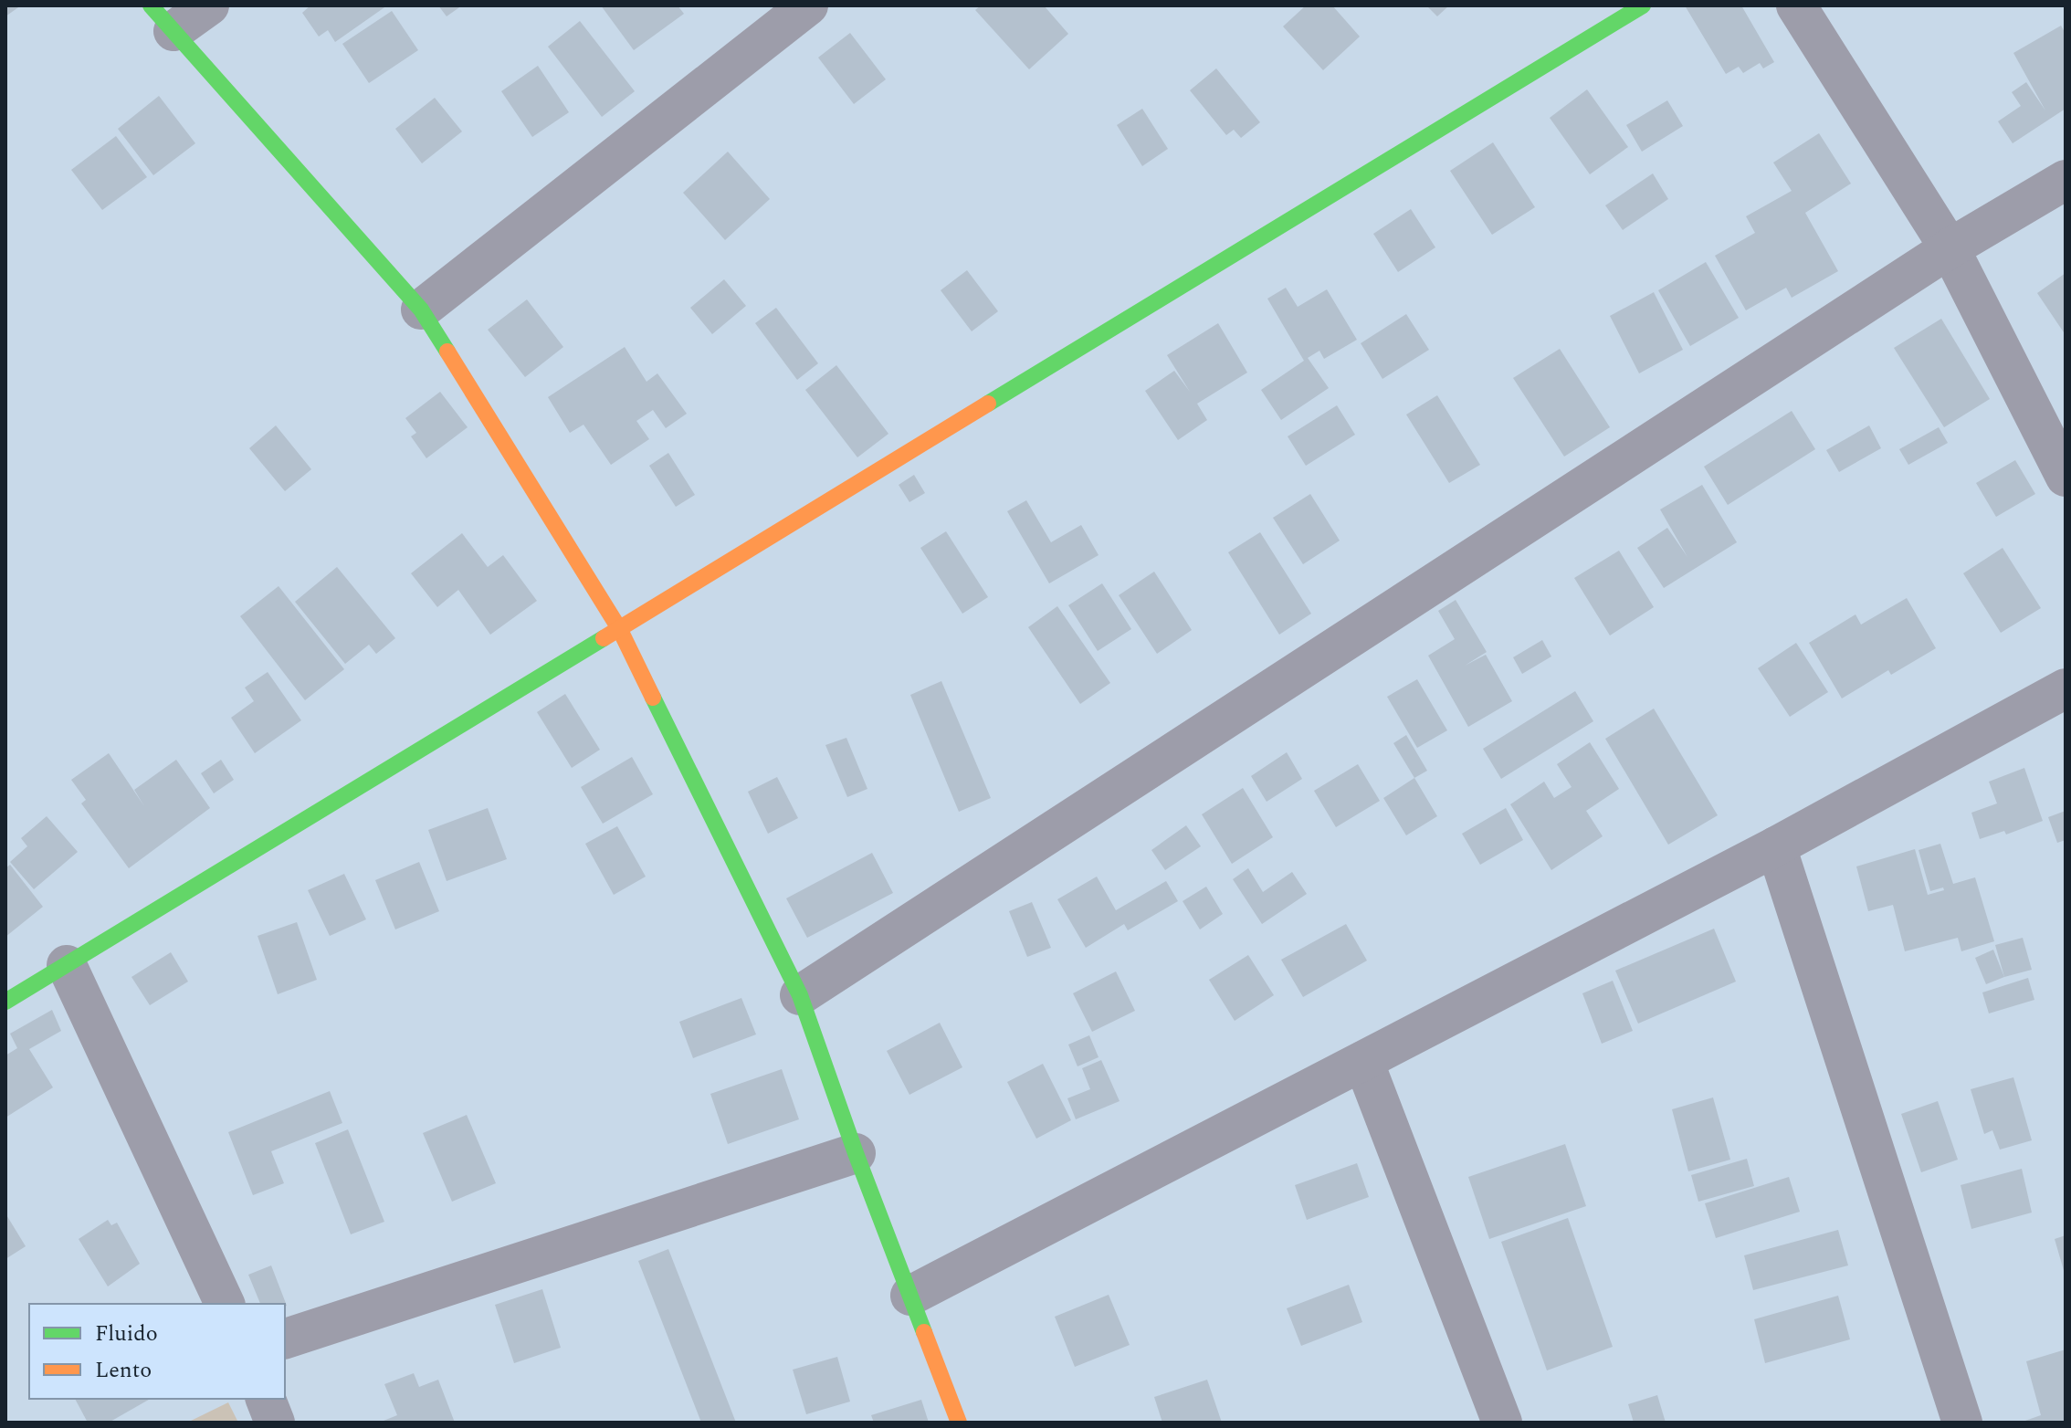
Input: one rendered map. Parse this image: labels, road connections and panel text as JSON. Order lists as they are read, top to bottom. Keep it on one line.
{"legend":["Fluido","Lento"]}
